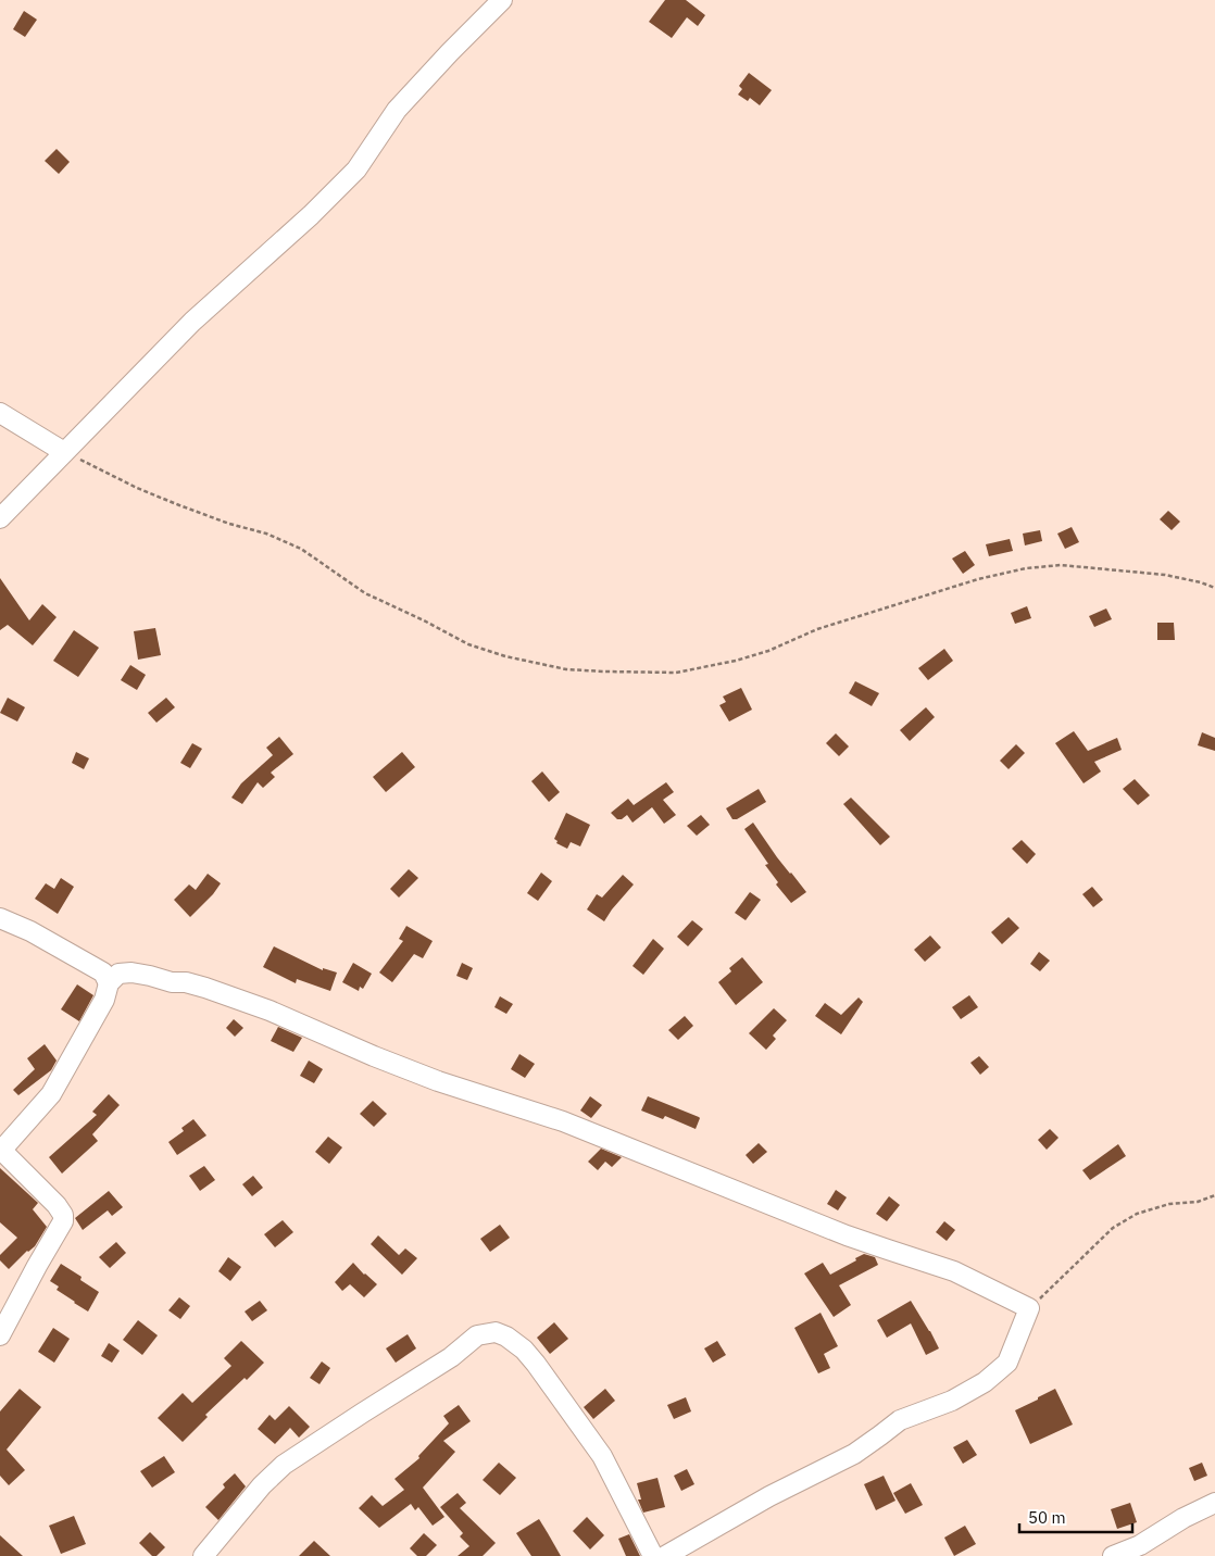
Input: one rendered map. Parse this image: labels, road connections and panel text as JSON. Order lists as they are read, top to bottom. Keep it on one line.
{"scale_bar":"50 m"}
